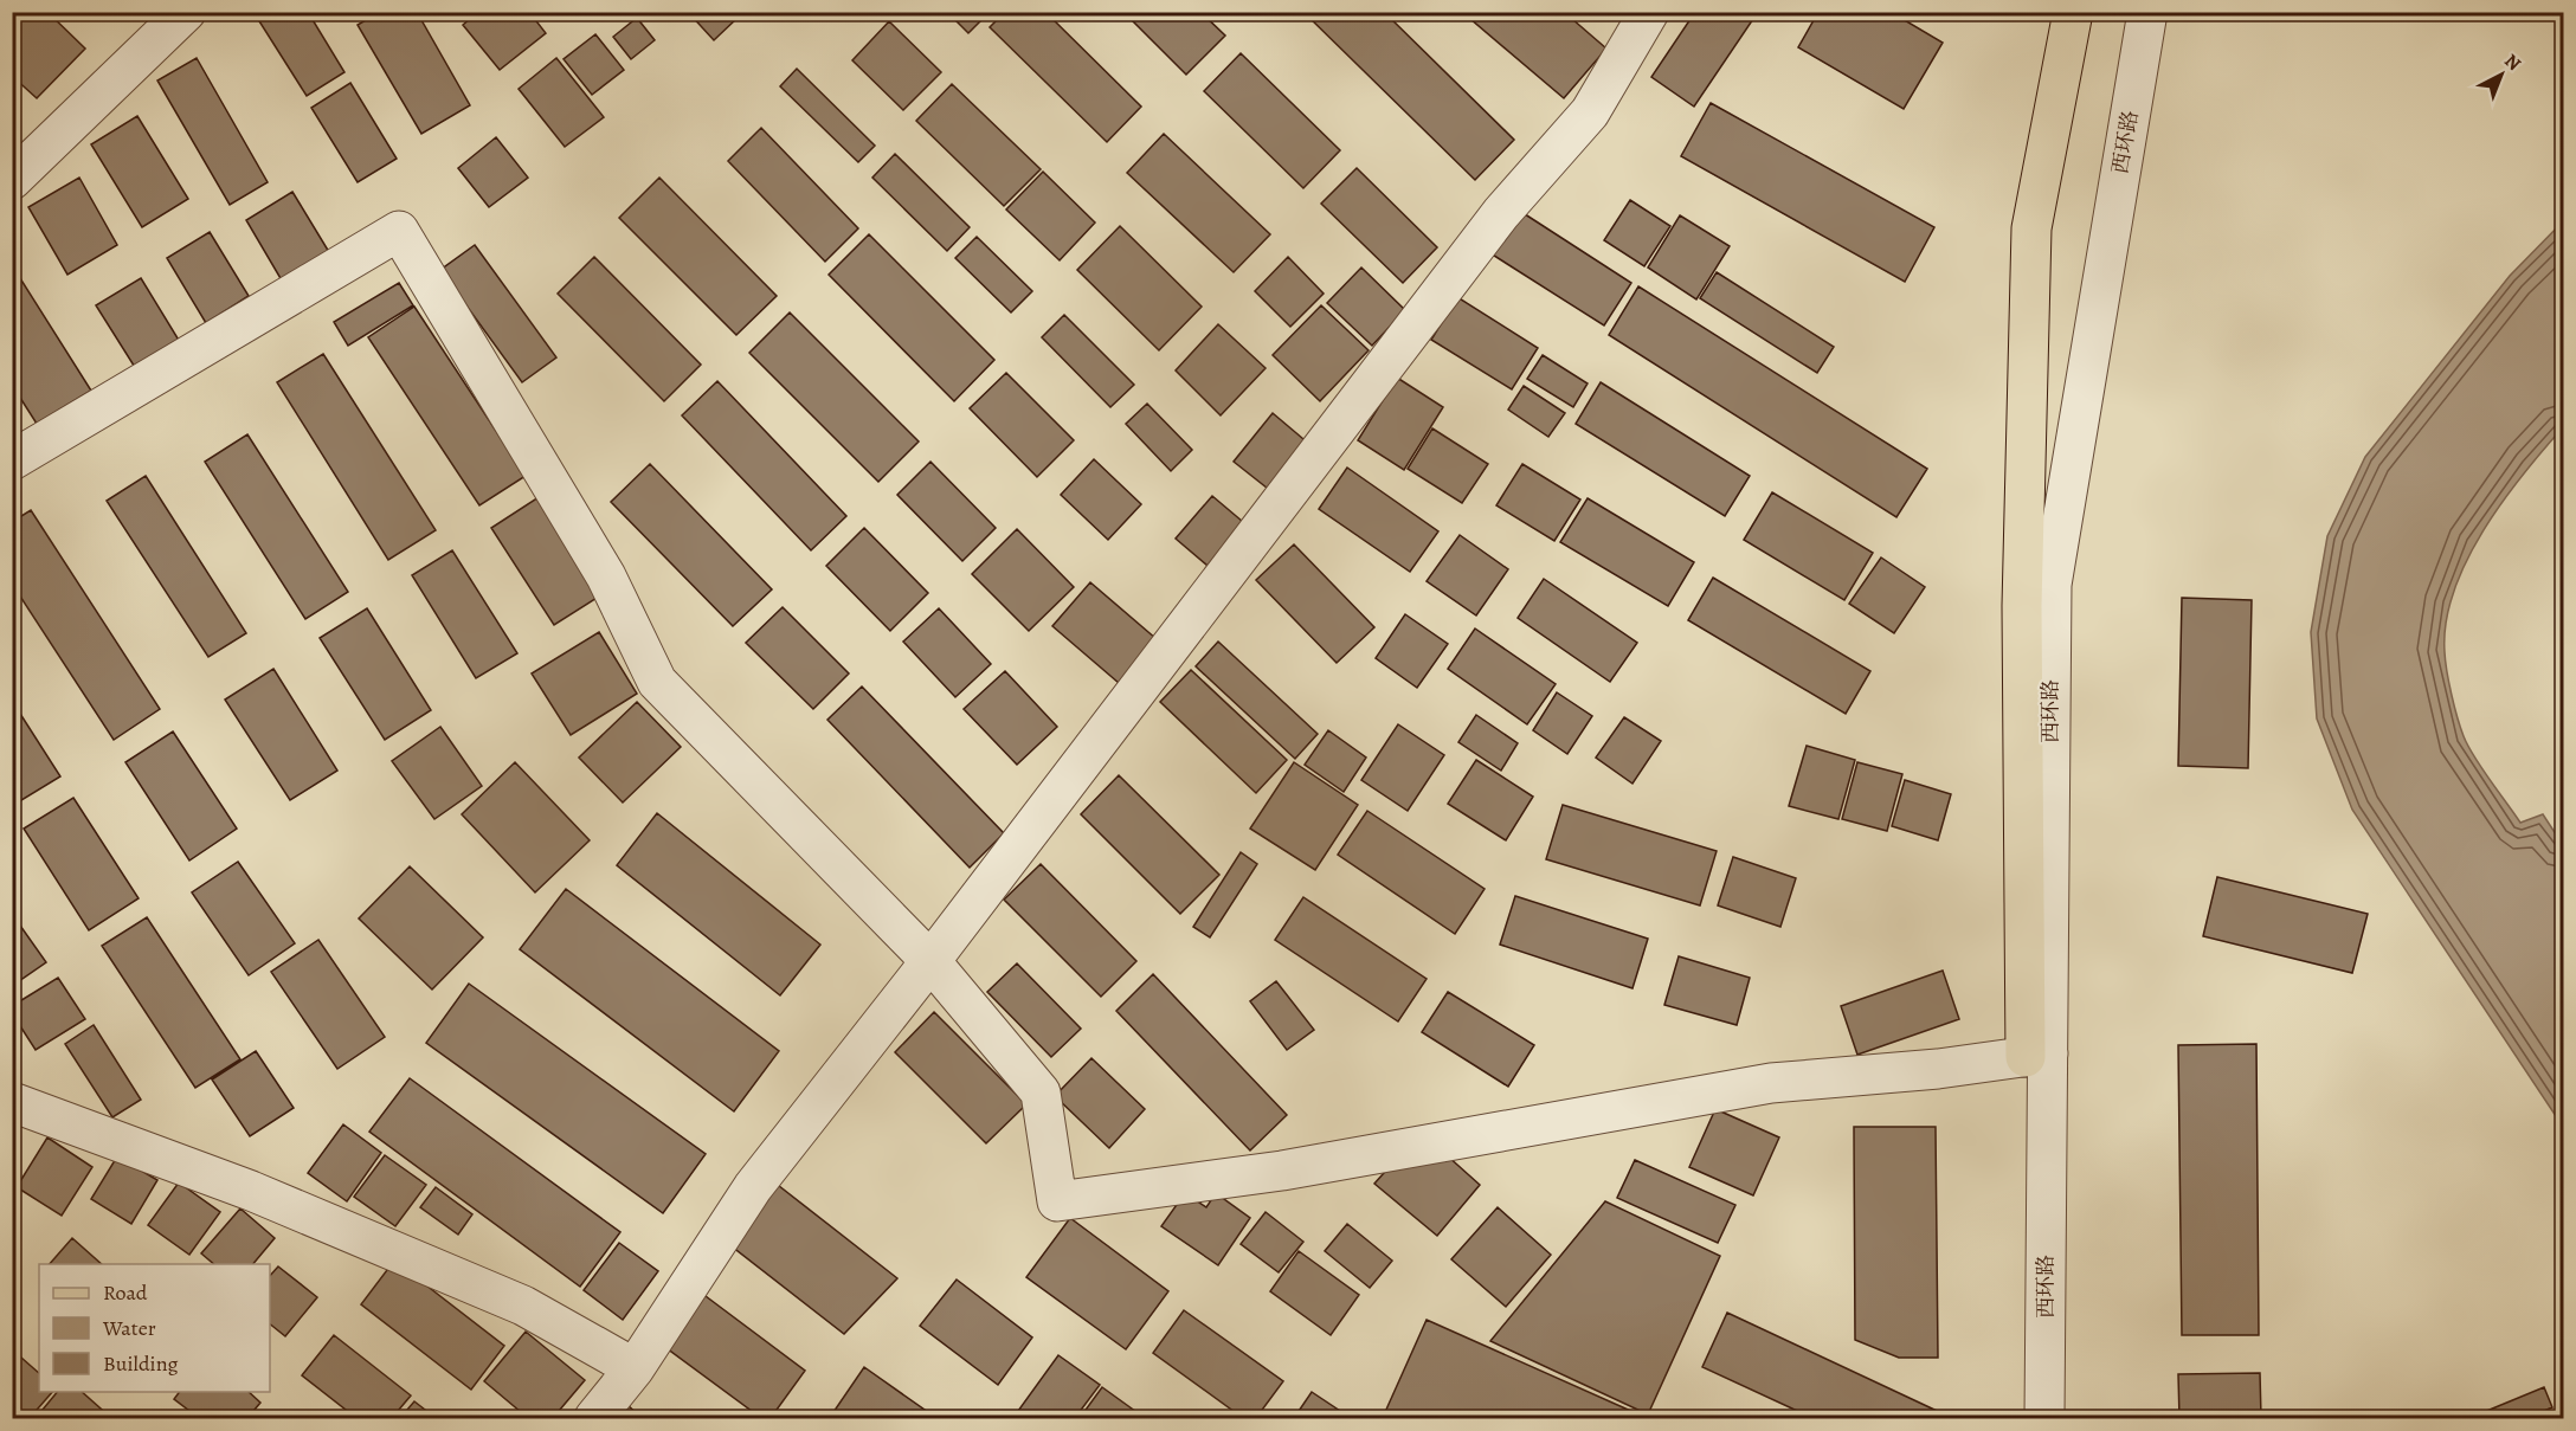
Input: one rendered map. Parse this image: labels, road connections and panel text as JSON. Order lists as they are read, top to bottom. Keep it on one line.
{"streets":{"main road":["西环路"]},"legend":["Road","Water","Building"],"north":"top right"}
